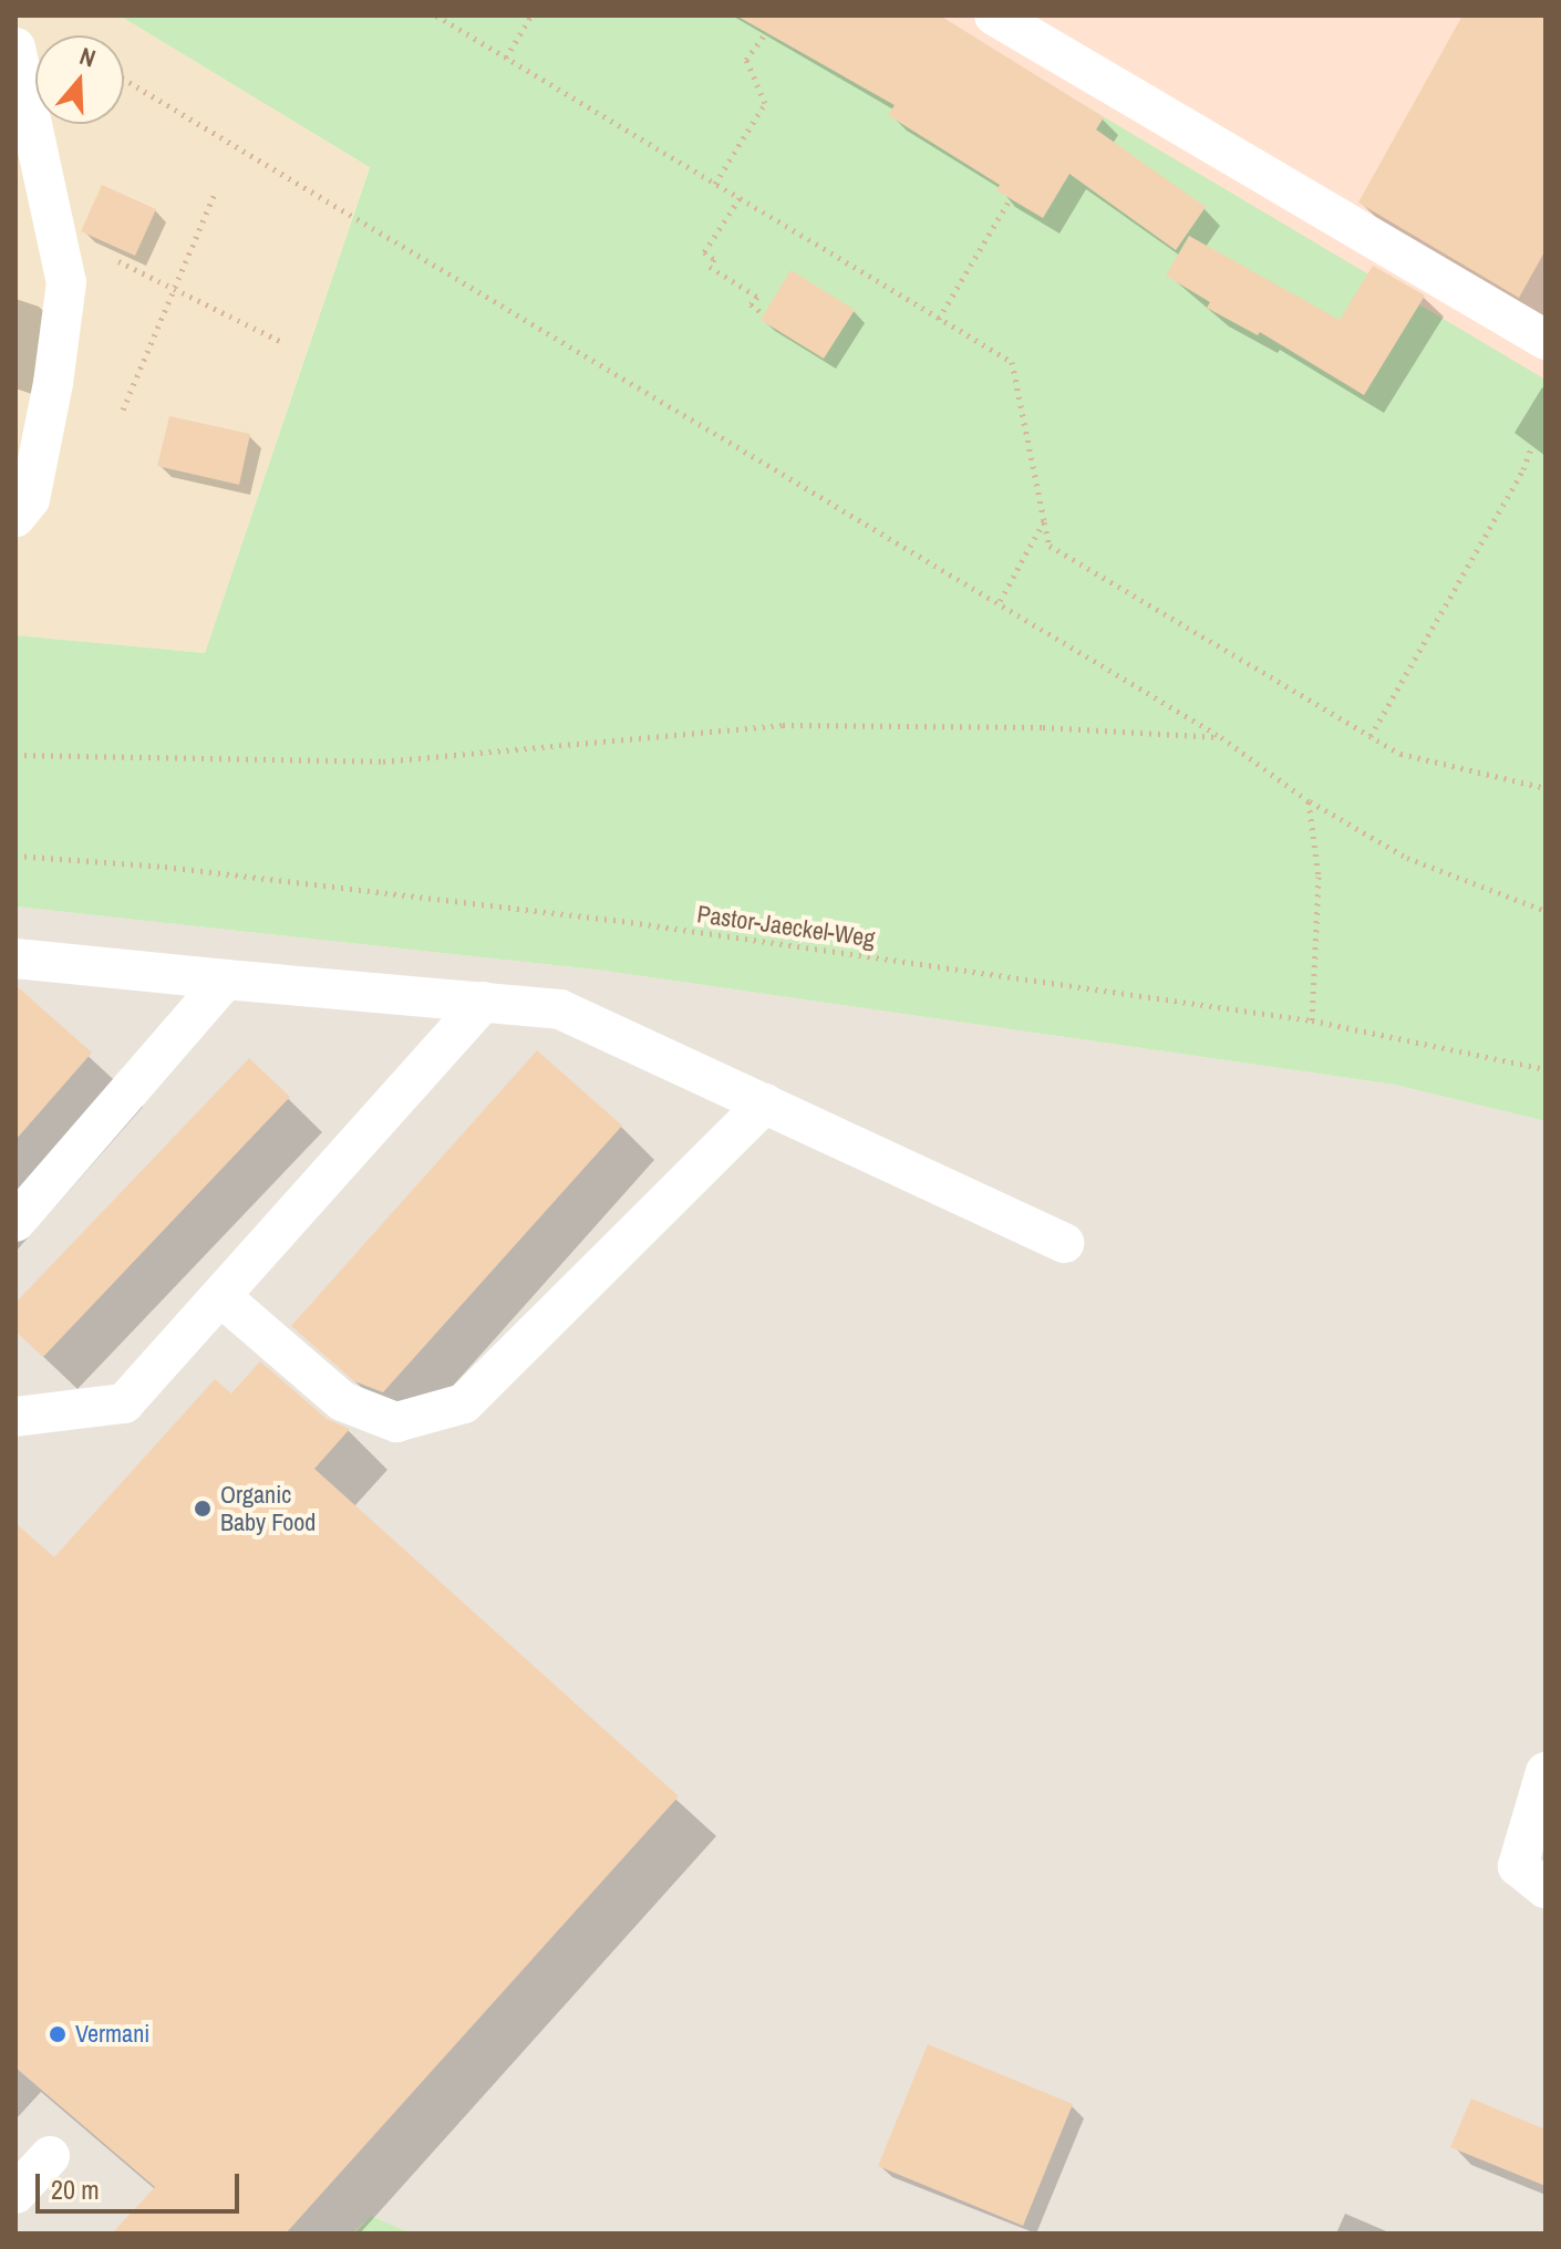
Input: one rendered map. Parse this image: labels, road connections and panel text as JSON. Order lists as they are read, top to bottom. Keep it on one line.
{"streets":{"path":["Pastor-Jaeckel-Weg"]},"places":["Organic Baby Food","Vermani"],"scale_bar":"20 m","north":"top"}
